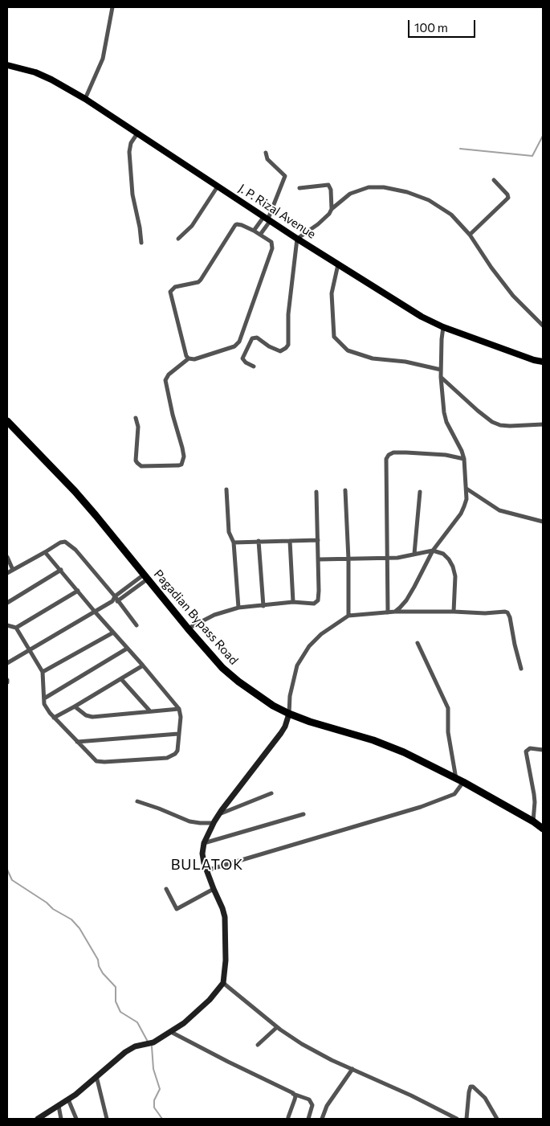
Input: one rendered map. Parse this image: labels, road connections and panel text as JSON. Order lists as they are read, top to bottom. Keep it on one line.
{"streets":{"highway":["Pagadian Bypass Road"],"main road":["J. P. Rizal Avenue"]},"districts":["BULATOK"],"scale_bar":"100 m"}
